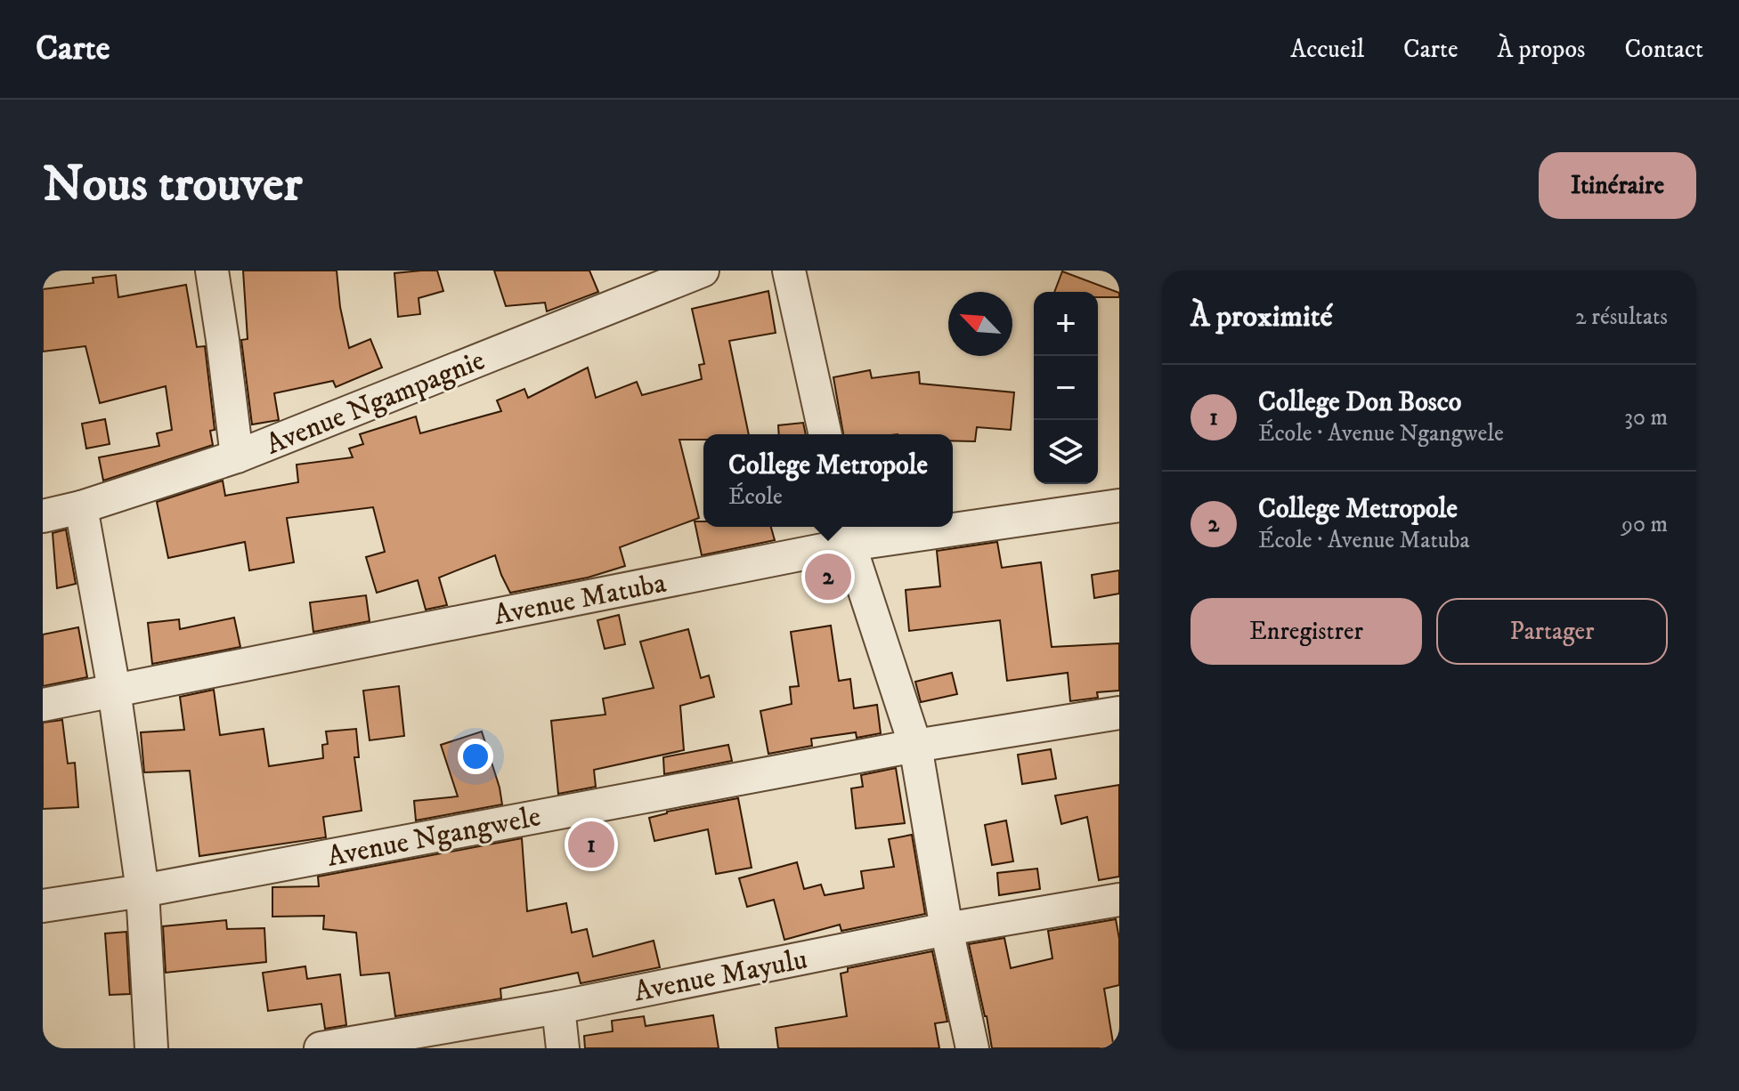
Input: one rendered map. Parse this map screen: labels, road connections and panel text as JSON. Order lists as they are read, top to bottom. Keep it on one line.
{"streets":{"street":["Avenue Ngampagnie","Avenue Matuba","Avenue Ngangwele","Avenue Mayulu"]},"north":"top left","page":{"header":"Carte","nav":["Accueil","Carte","À propos","Contact"],"buttons":["Itinéraire",["Enregistrer","Partager"]],"title":"Nous trouver","heading":["À proximité","2 résultats"],"map_buttons":["+","−"],"list":[{"mark":"1","name":"College Don Bosco","note":"École · Avenue Ngangwele","value":"30 m"},{"mark":"2","name":"College Metropole","note":"École · Avenue Matuba","value":"90 m"}],"popup":["College Metropole","École"],"pins":["2","1"]}}
